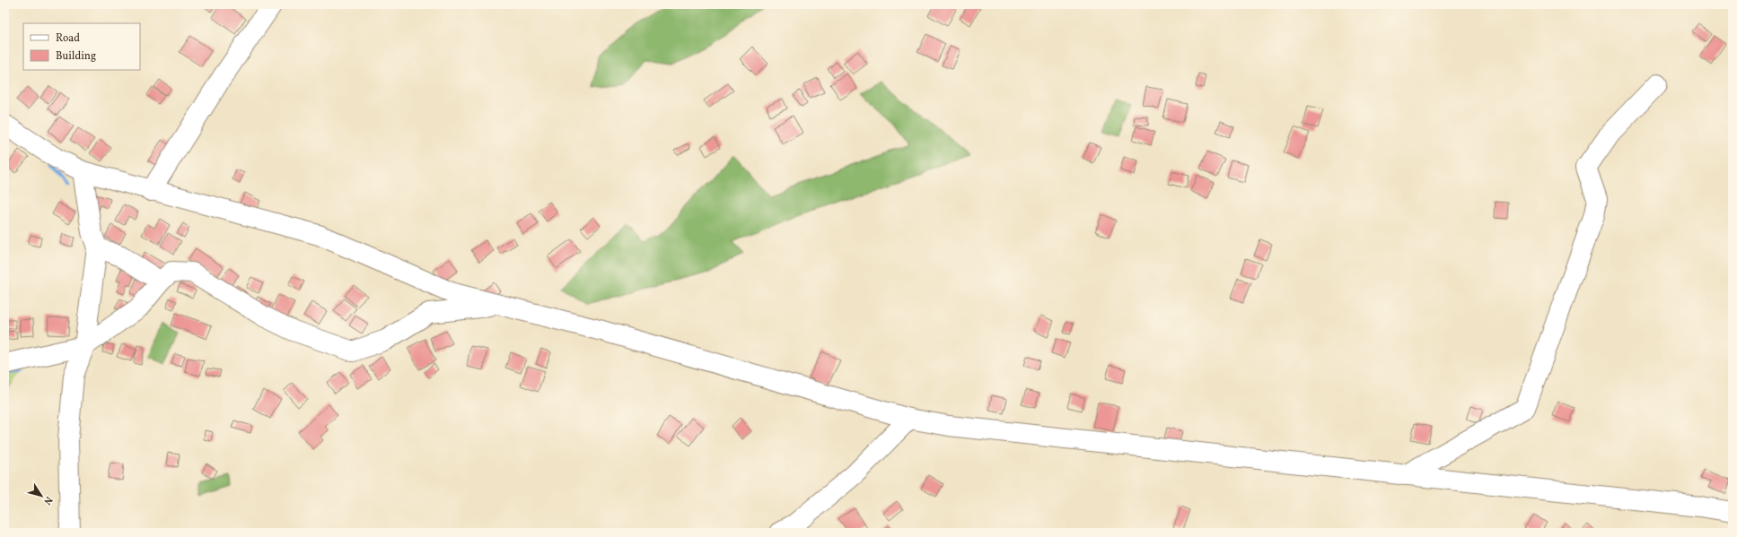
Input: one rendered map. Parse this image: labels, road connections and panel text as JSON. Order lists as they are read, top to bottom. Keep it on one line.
{"legend":["Road","Building"],"north":"bottom right"}
